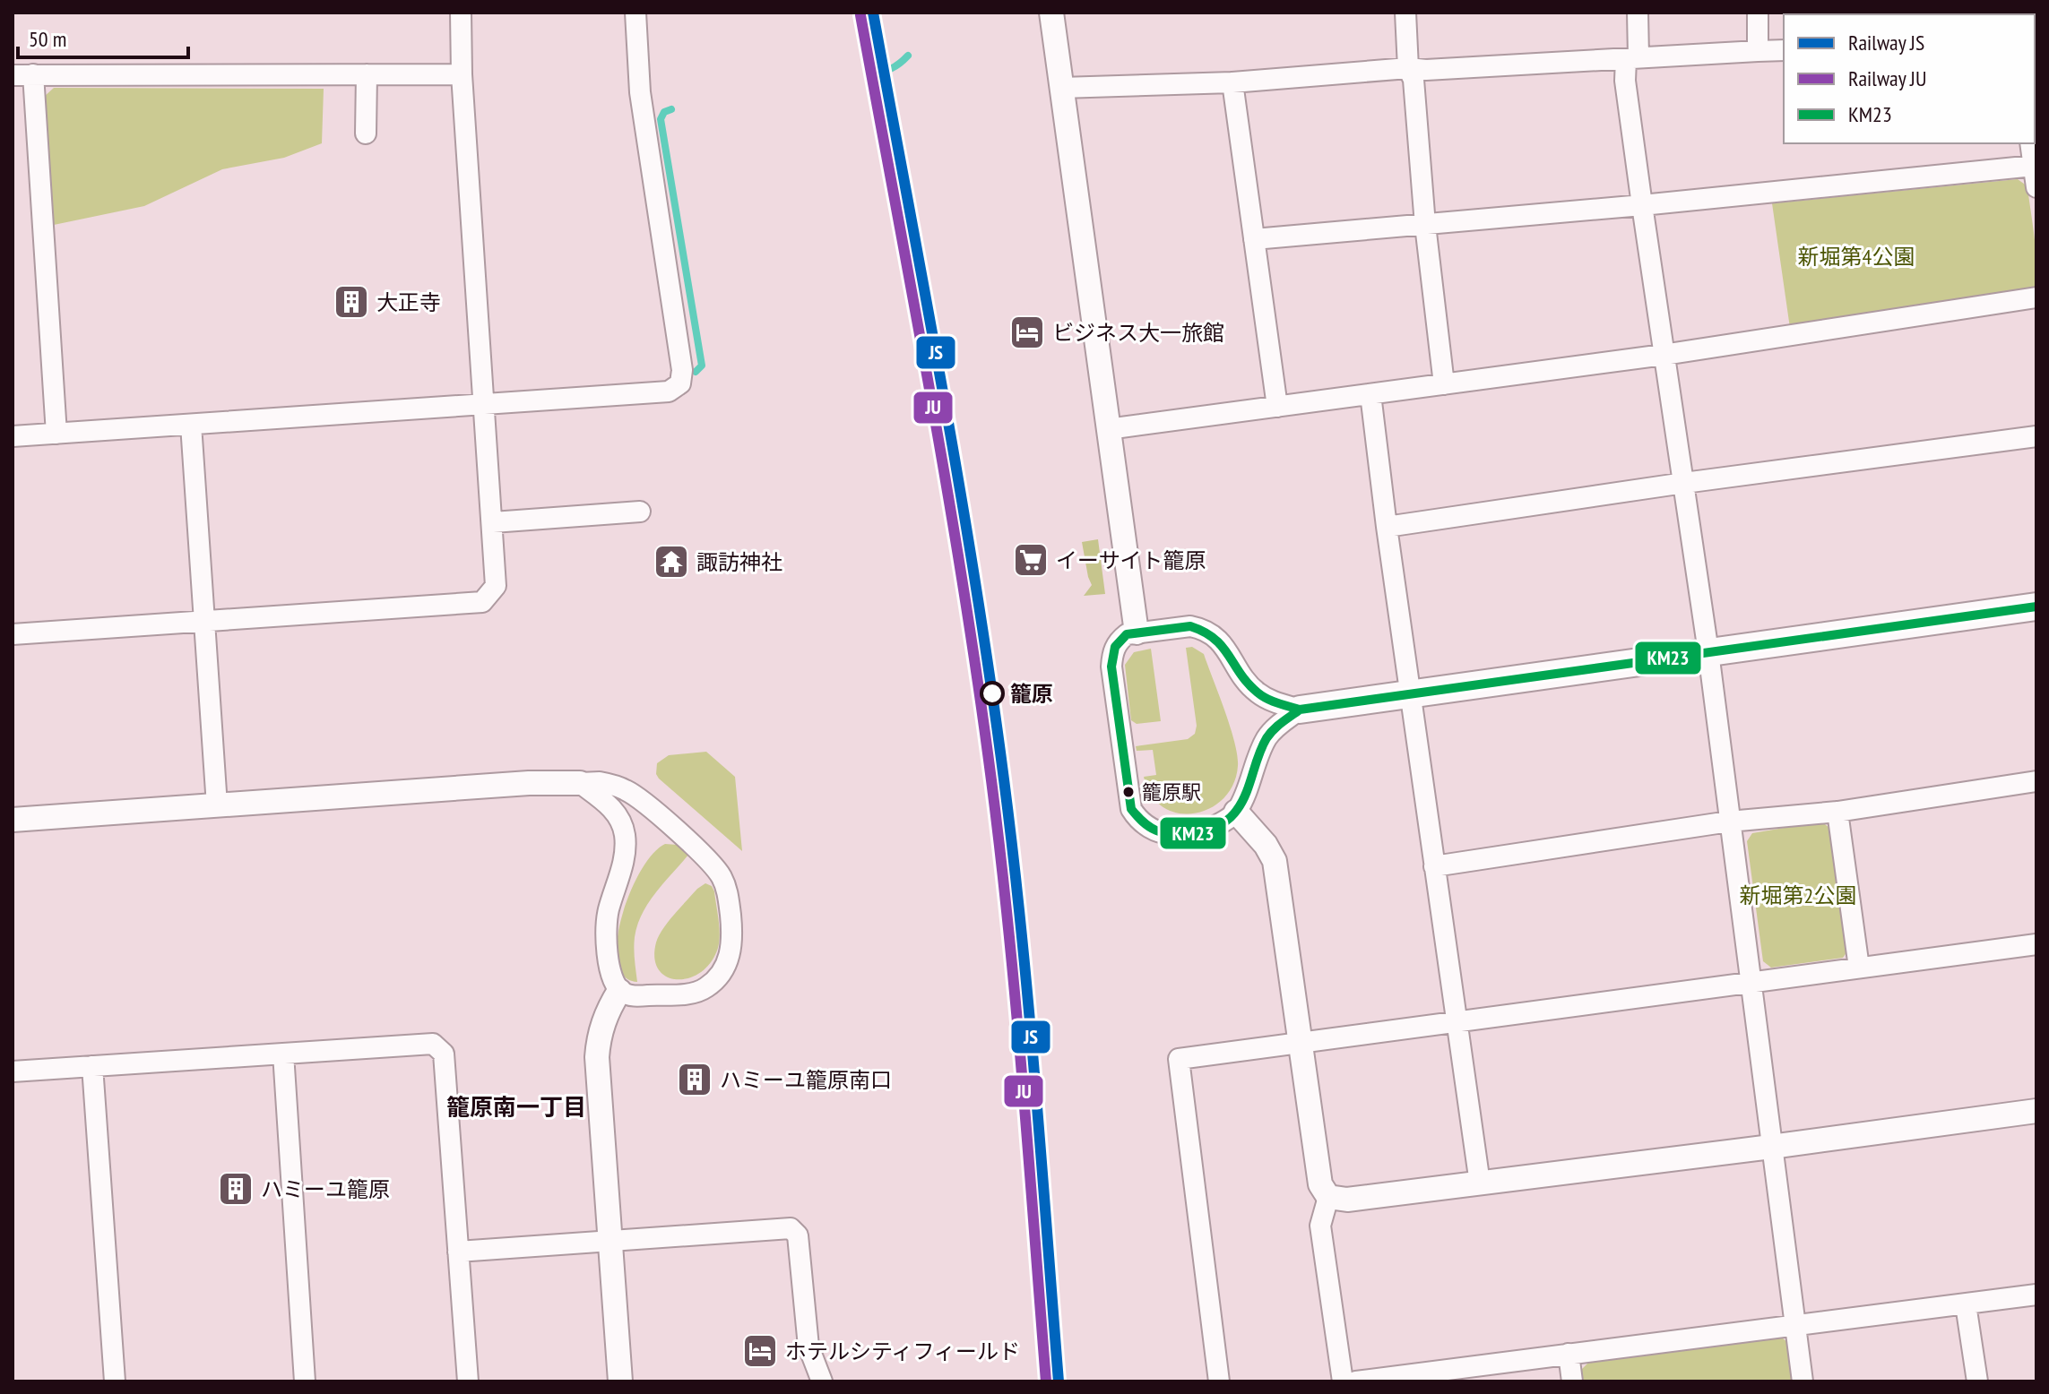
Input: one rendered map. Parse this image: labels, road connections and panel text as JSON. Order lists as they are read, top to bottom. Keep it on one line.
{"districts":["籠原南一丁目"],"parks":["新堀第4公園","新堀第2公園"],"places":{"building":["大正寺","ハミーユ籠原南口","ハミーユ籠原"],"hotel":["ビジネス大一旅館","ホテルシティフィールド"],"supermarket":["イーサイト籠原"],"temple":["諏訪神社"],"other":["籠原","籠原駅"]},"lines":["rail line JS","rail line JU","transit line KM23"],"legend":["Railway JS","Railway JU","KM23"],"scale_bar":"50 m"}
